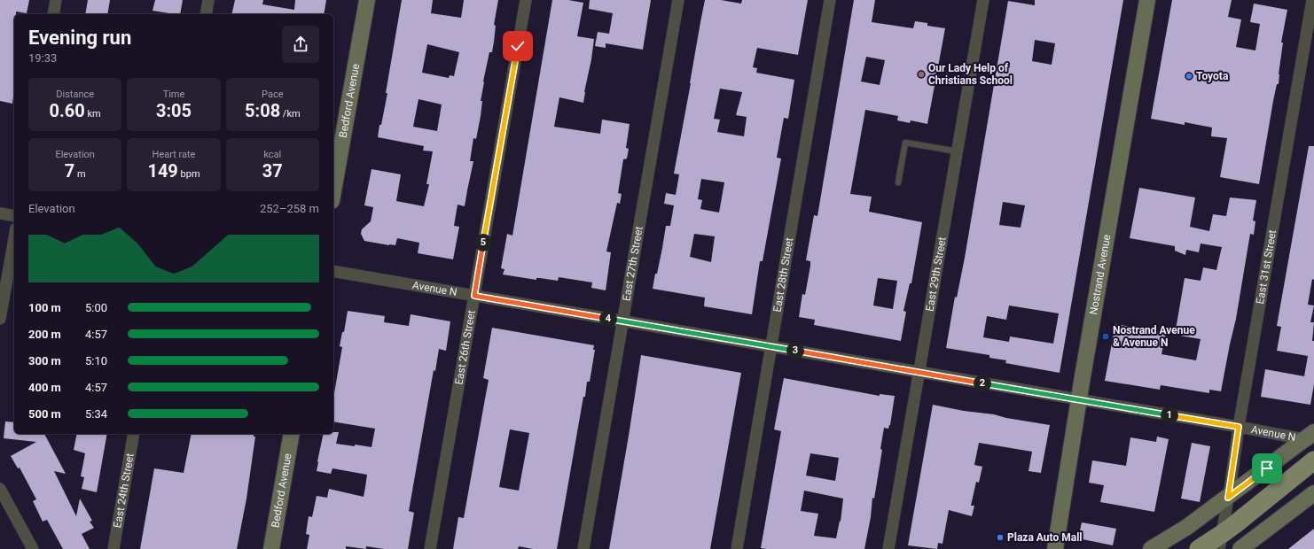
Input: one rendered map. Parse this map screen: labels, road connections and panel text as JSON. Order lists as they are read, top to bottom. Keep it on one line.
{"streets":{"main road":["Bedford Avenue","Nostrand Avenue"],"street":["East 27th Street","East 31st Street","East 28th Street","East 29th Street","Avenue N","East 26th Street","East 24th Street"]},"crossings":[["East 27th Street","Avenue N"],["East 31st Street","Avenue N"],["East 28th Street","Avenue N"],["East 29th Street","Avenue N"],["Nostrand Avenue","Avenue N"],["Avenue N","East 26th Street"]],"places":{"other":["Our Lady Help of Christians School","Toyota","Plaza Auto Mall"],"transit":["Nostrand Avenue & Avenue N"]},"page":{"heading":["Evening run","19:33"],"stats":[["Distance","0.60 km"],["Time","3:05"],["Pace","5:08 /km"],["Elevation","7 m"],["Heart rate","149 bpm"],["kcal","37"]],"chart":["Elevation","252–258 m"],"pins":["5","4","3","2","1"],"list":[{"name":"100 m","note":"5:00"},{"name":"200 m","note":"4:57"},{"name":"300 m","note":"5:10"},{"name":"400 m","note":"4:57"},{"name":"500 m","note":"5:34"}]}}
